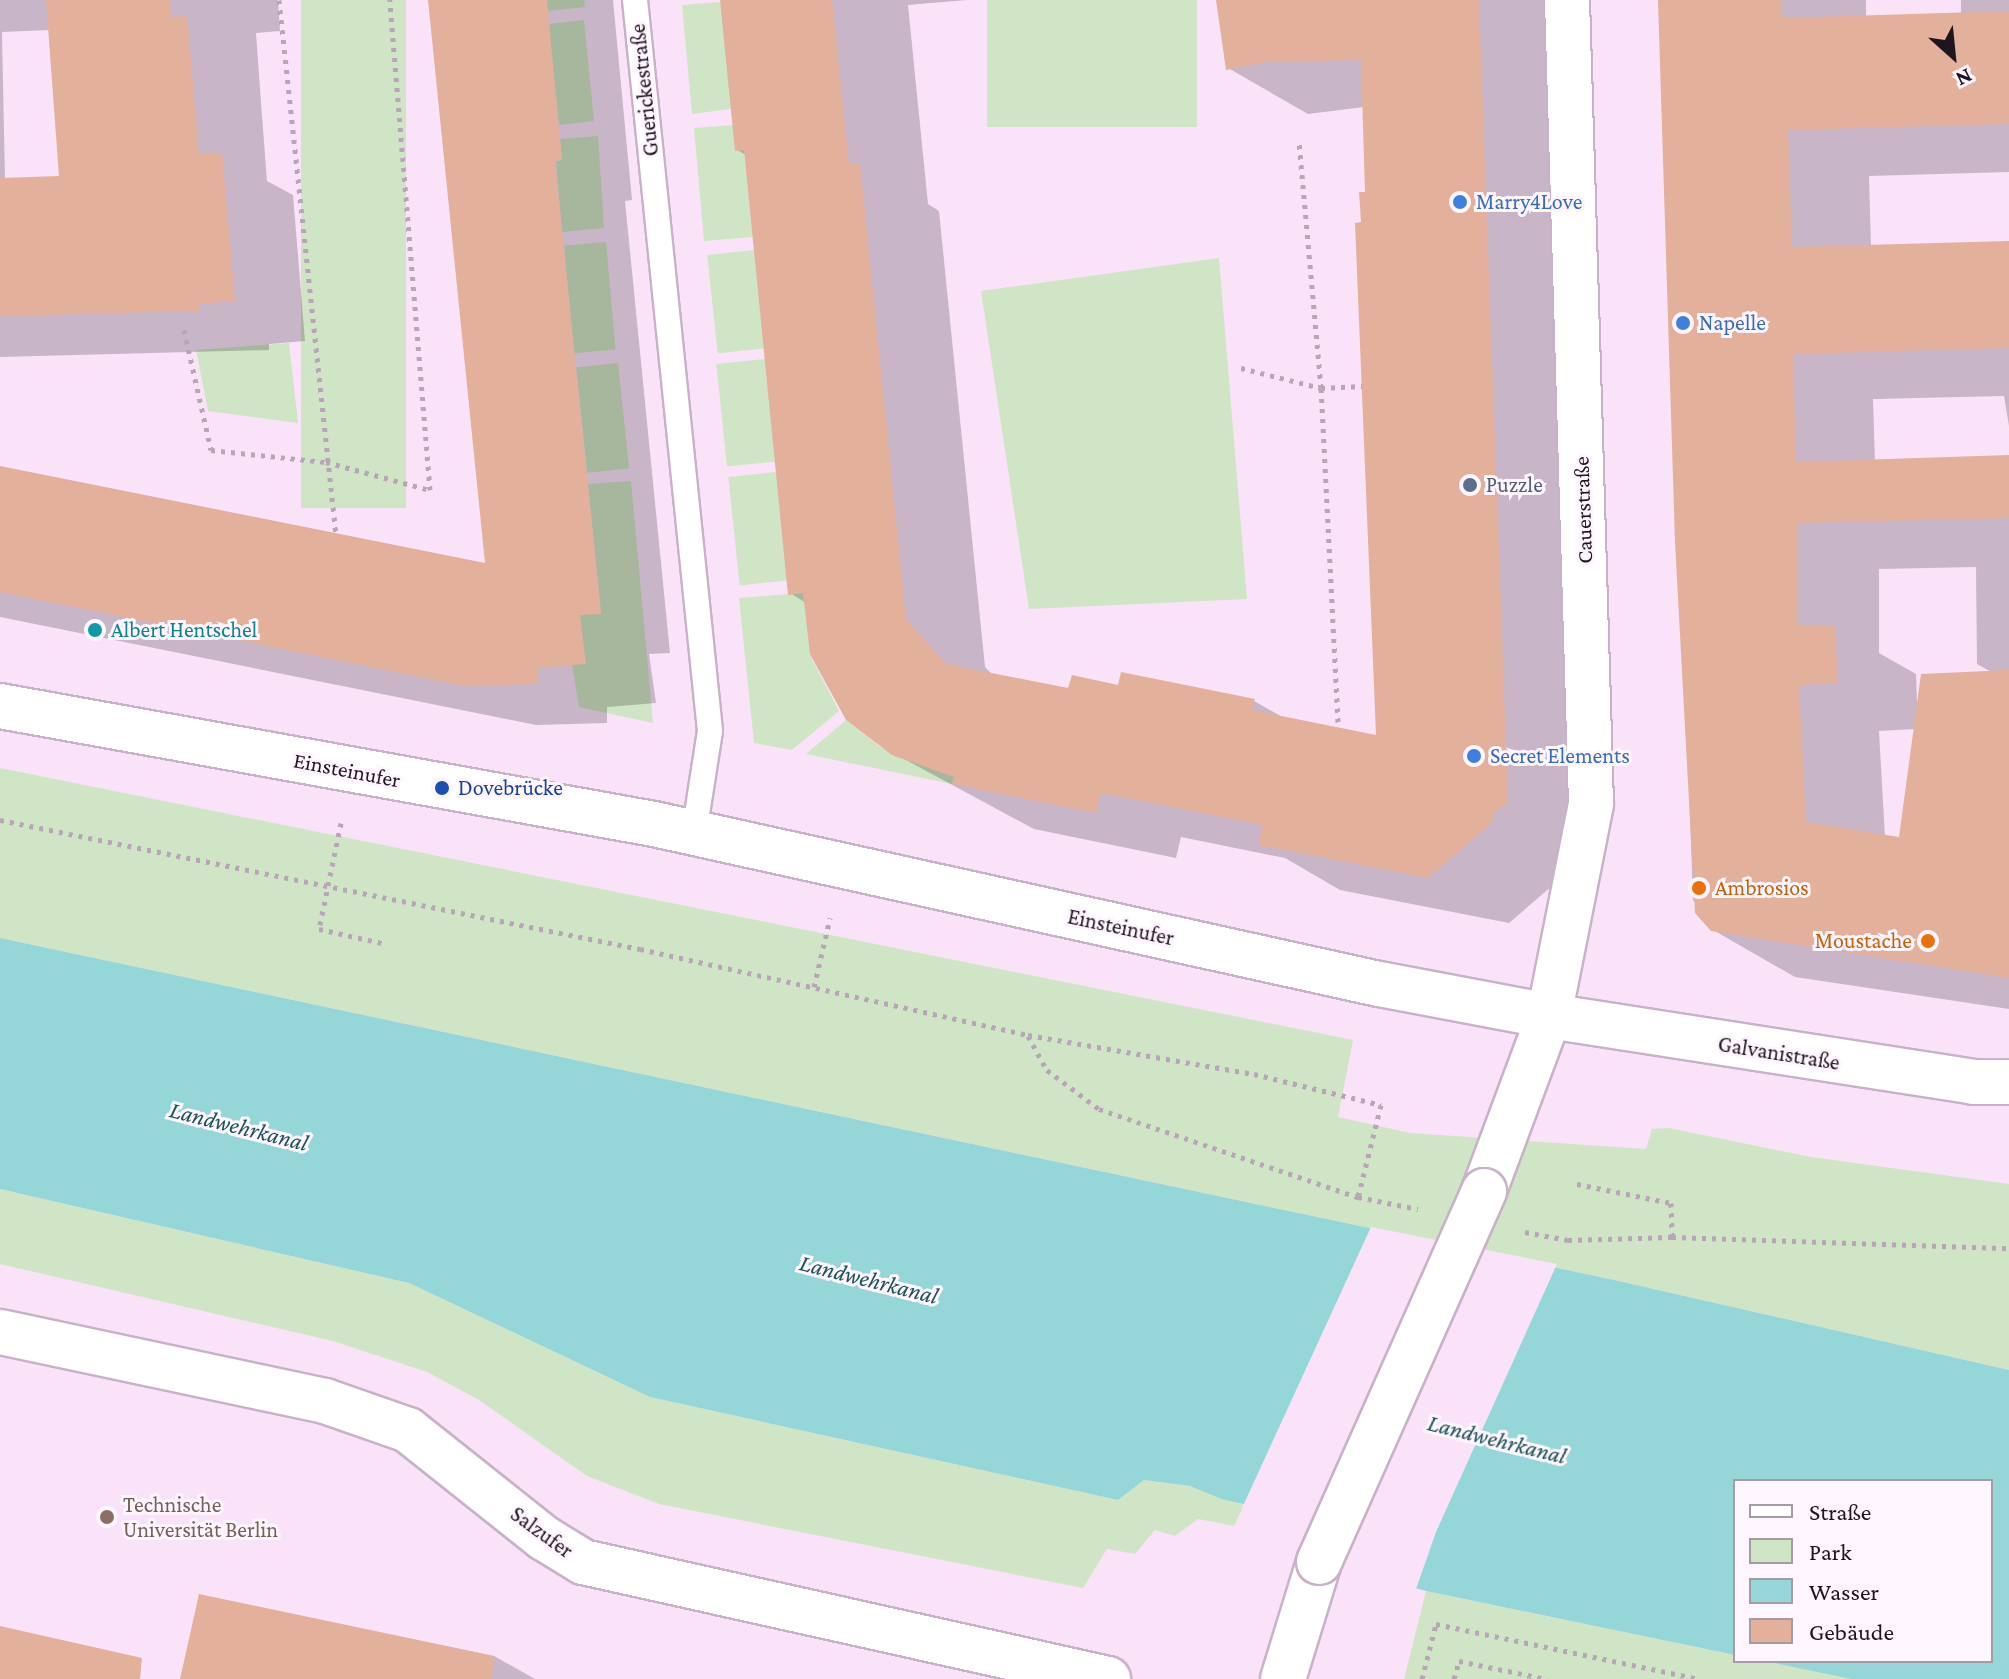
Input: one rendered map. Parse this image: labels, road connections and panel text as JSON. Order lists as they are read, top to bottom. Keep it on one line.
{"streets":{"street":["Cauerstraße","Einsteinufer","Galvanistraße","Salzufer"],"lane":["Guerickestraße"]},"crossings":[["Guerickestraße","Einsteinufer"],["Cauerstraße","Einsteinufer"],["Cauerstraße","Galvanistraße"],["Einsteinufer","Galvanistraße"]],"water":["Landwehrkanal"],"places":["Marry4Love","Napelle","Puzzle","Albert Hentschel","Secret Elements","Dovebrücke","Ambrosios","Moustache","Technische Universität Berlin"],"legend":["Straße","Park","Wasser","Gebäude"],"north":"bottom right"}
